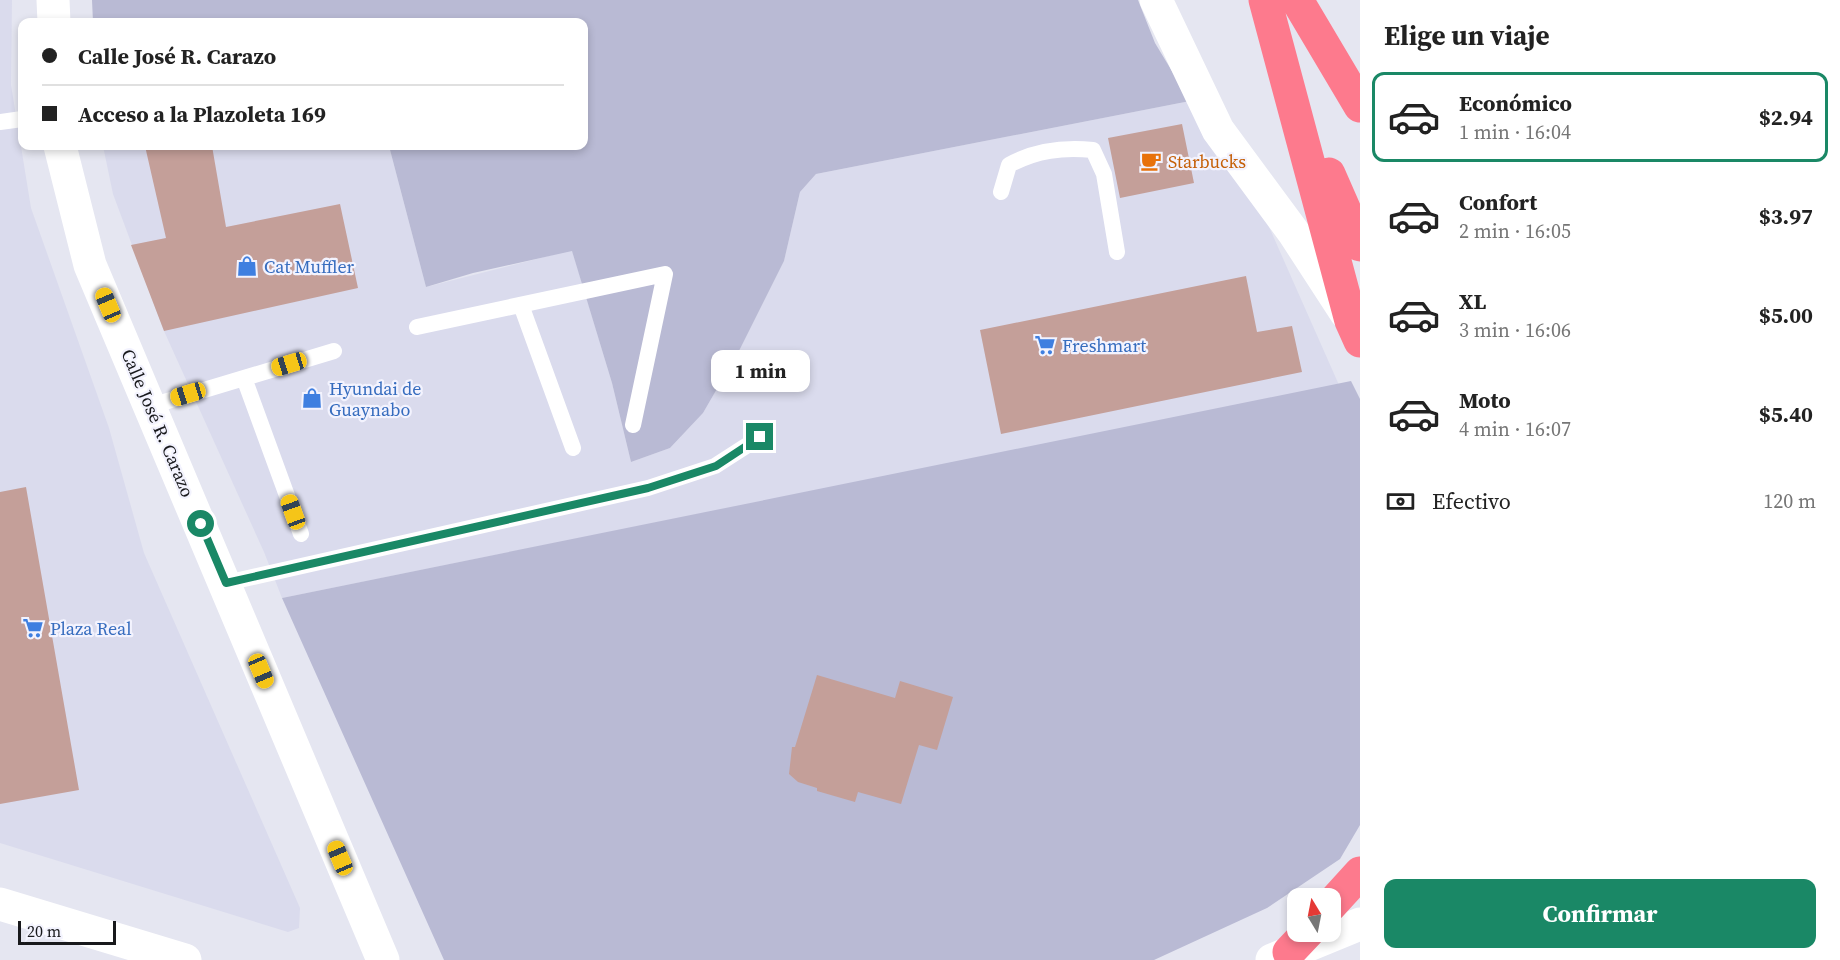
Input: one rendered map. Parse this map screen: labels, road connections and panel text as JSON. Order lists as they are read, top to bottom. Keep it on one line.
{"streets":{"street":["Calle José R. Carazo"]},"places":{"cafe":["Starbucks"],"shop":["Cat Muffler","Hyundai de Guaynabo"],"supermarket":["Freshmart","Plaza Real"]},"scale_bar":"20 m","north":"top","page":{"heading":"Elige un viaje","banner":["Calle José R. Carazo","Acceso a la Plazoleta 169"],"list":[{"name":"Económico","note":"1 min · 16:04","value":"$2.94"},{"name":"Confort","note":"2 min · 16:05","value":"$3.97"},{"name":"XL","note":"3 min · 16:06","value":"$5.00"},{"name":"Moto","note":"4 min · 16:07","value":"$5.40"}],"bubble":"1 min","pay":["Efectivo","120 m"],"buttons":"Confirmar","scale":"20 m"}}
